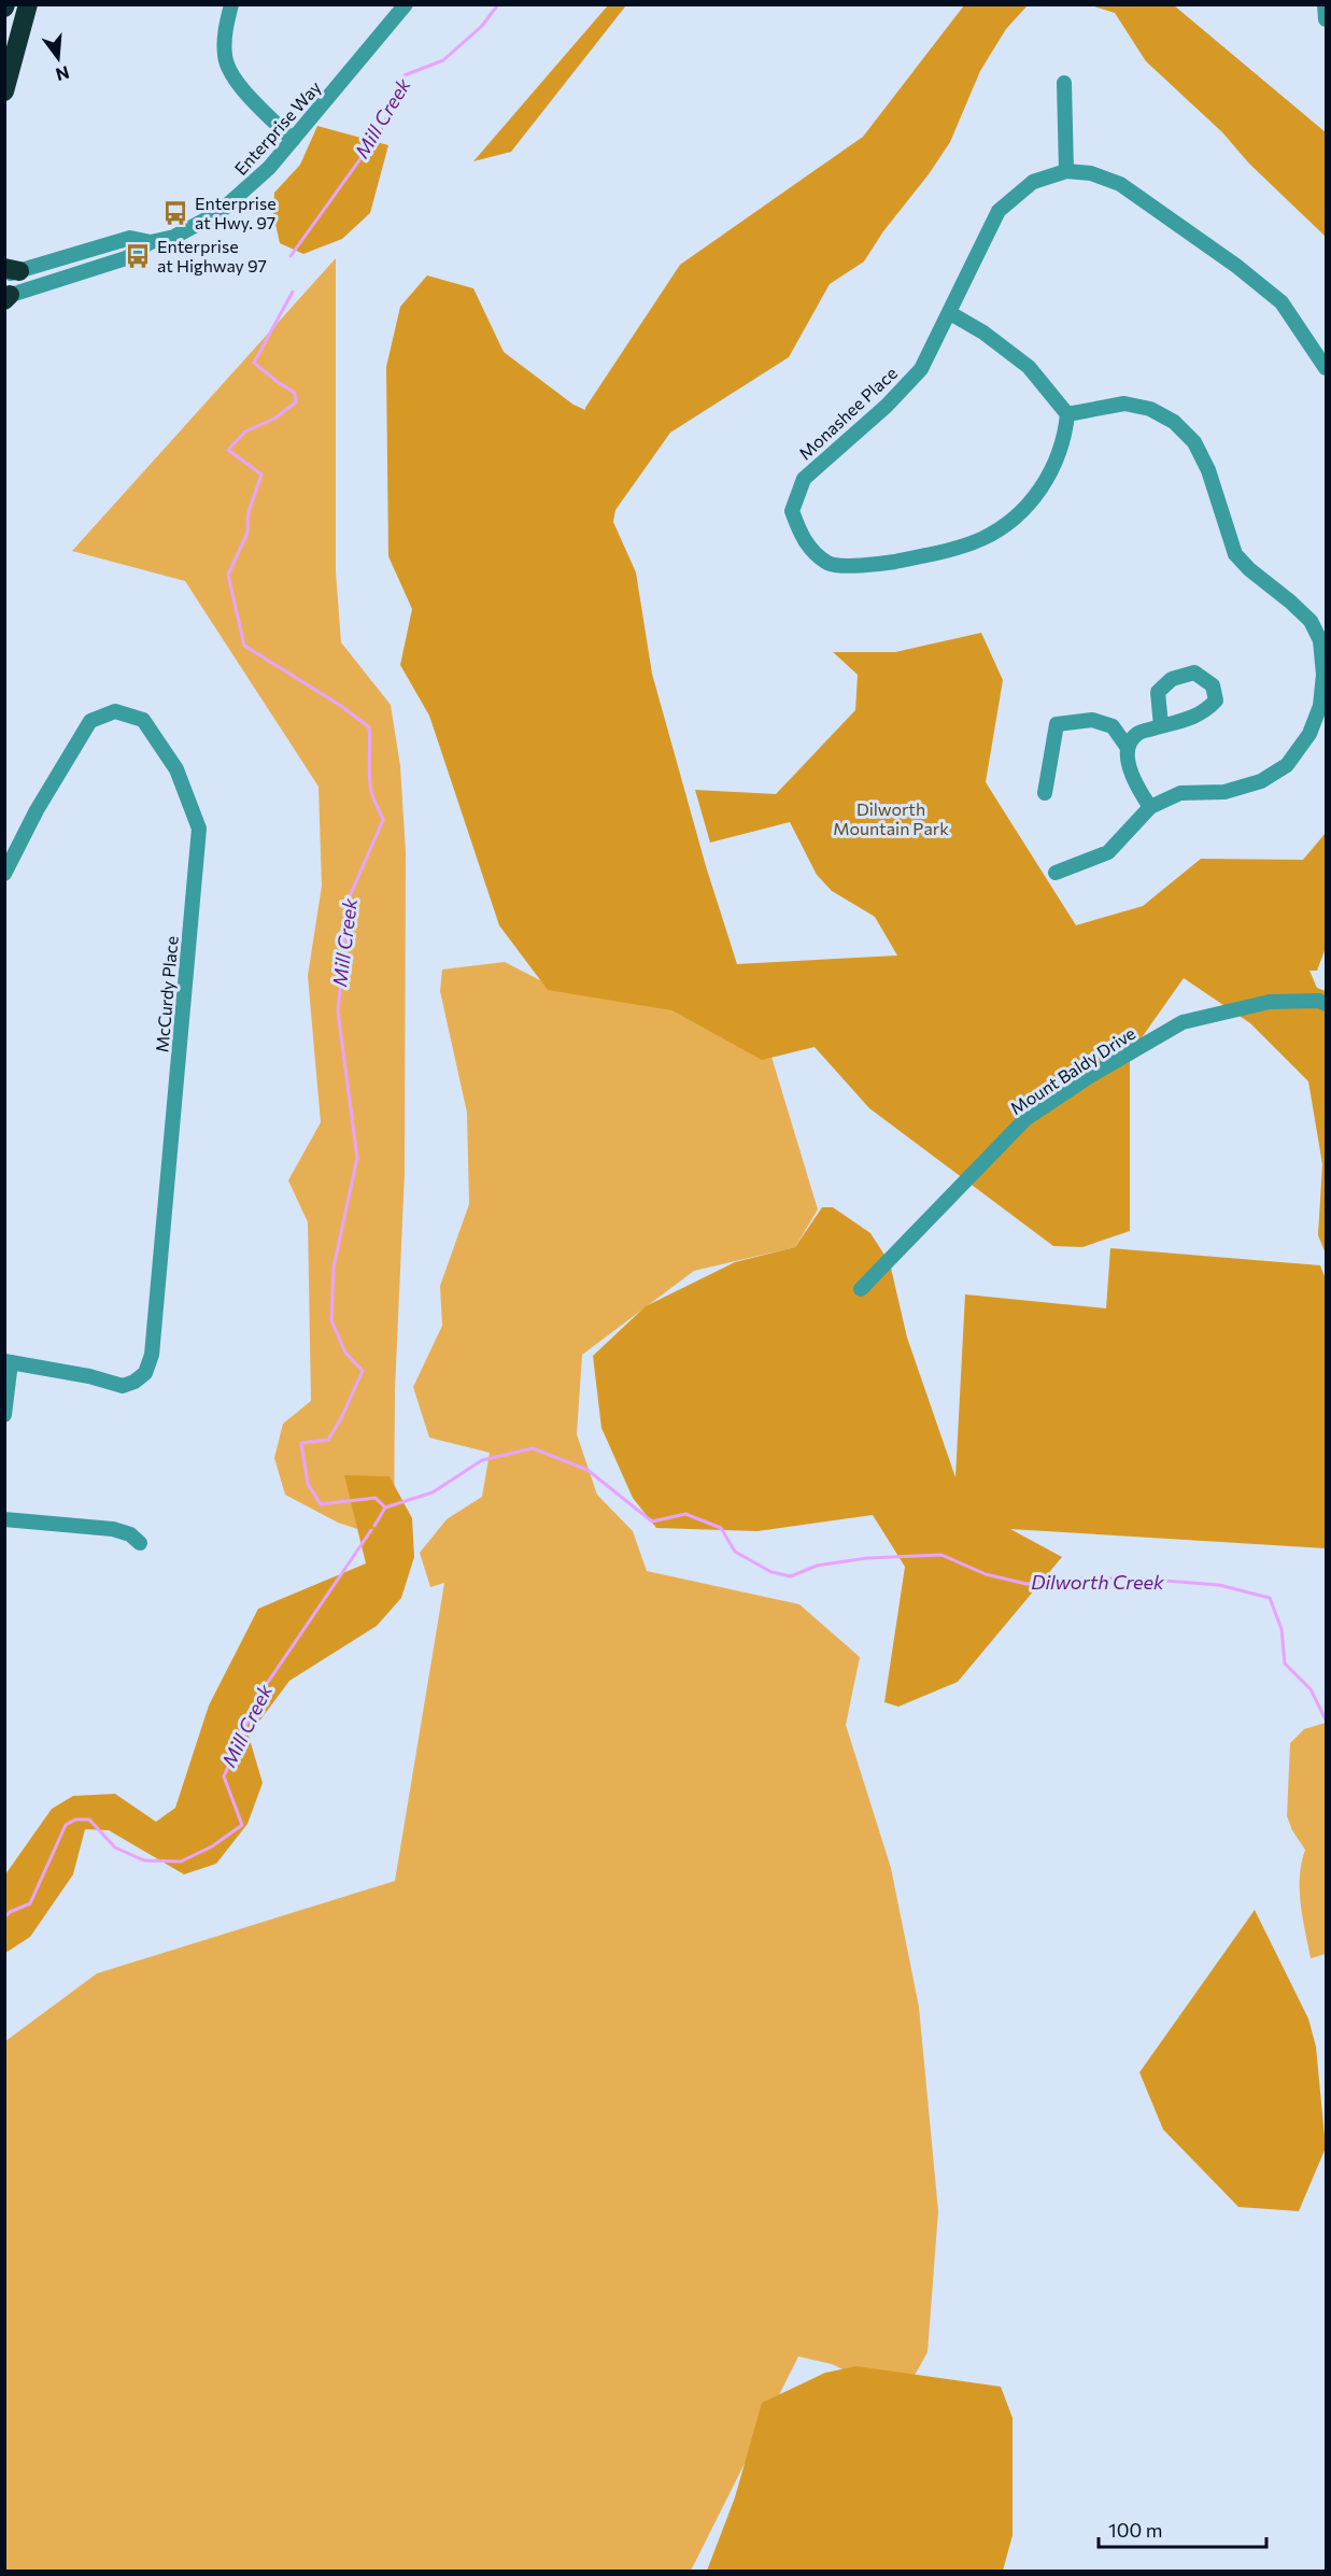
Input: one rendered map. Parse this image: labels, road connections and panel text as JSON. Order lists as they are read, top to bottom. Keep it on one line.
{"streets":{"street":["Enterprise Way","Monashee Place","McCurdy Place","Mount Baldy Drive"]},"water":["Mill Creek","Dilworth Creek"],"parks":["Dilworth Mountain Park"],"places":{"bus stop":["Enterprise at Hwy. 97","Enterprise at Highway 97"]},"scale_bar":"100 m","north":"bottom"}
